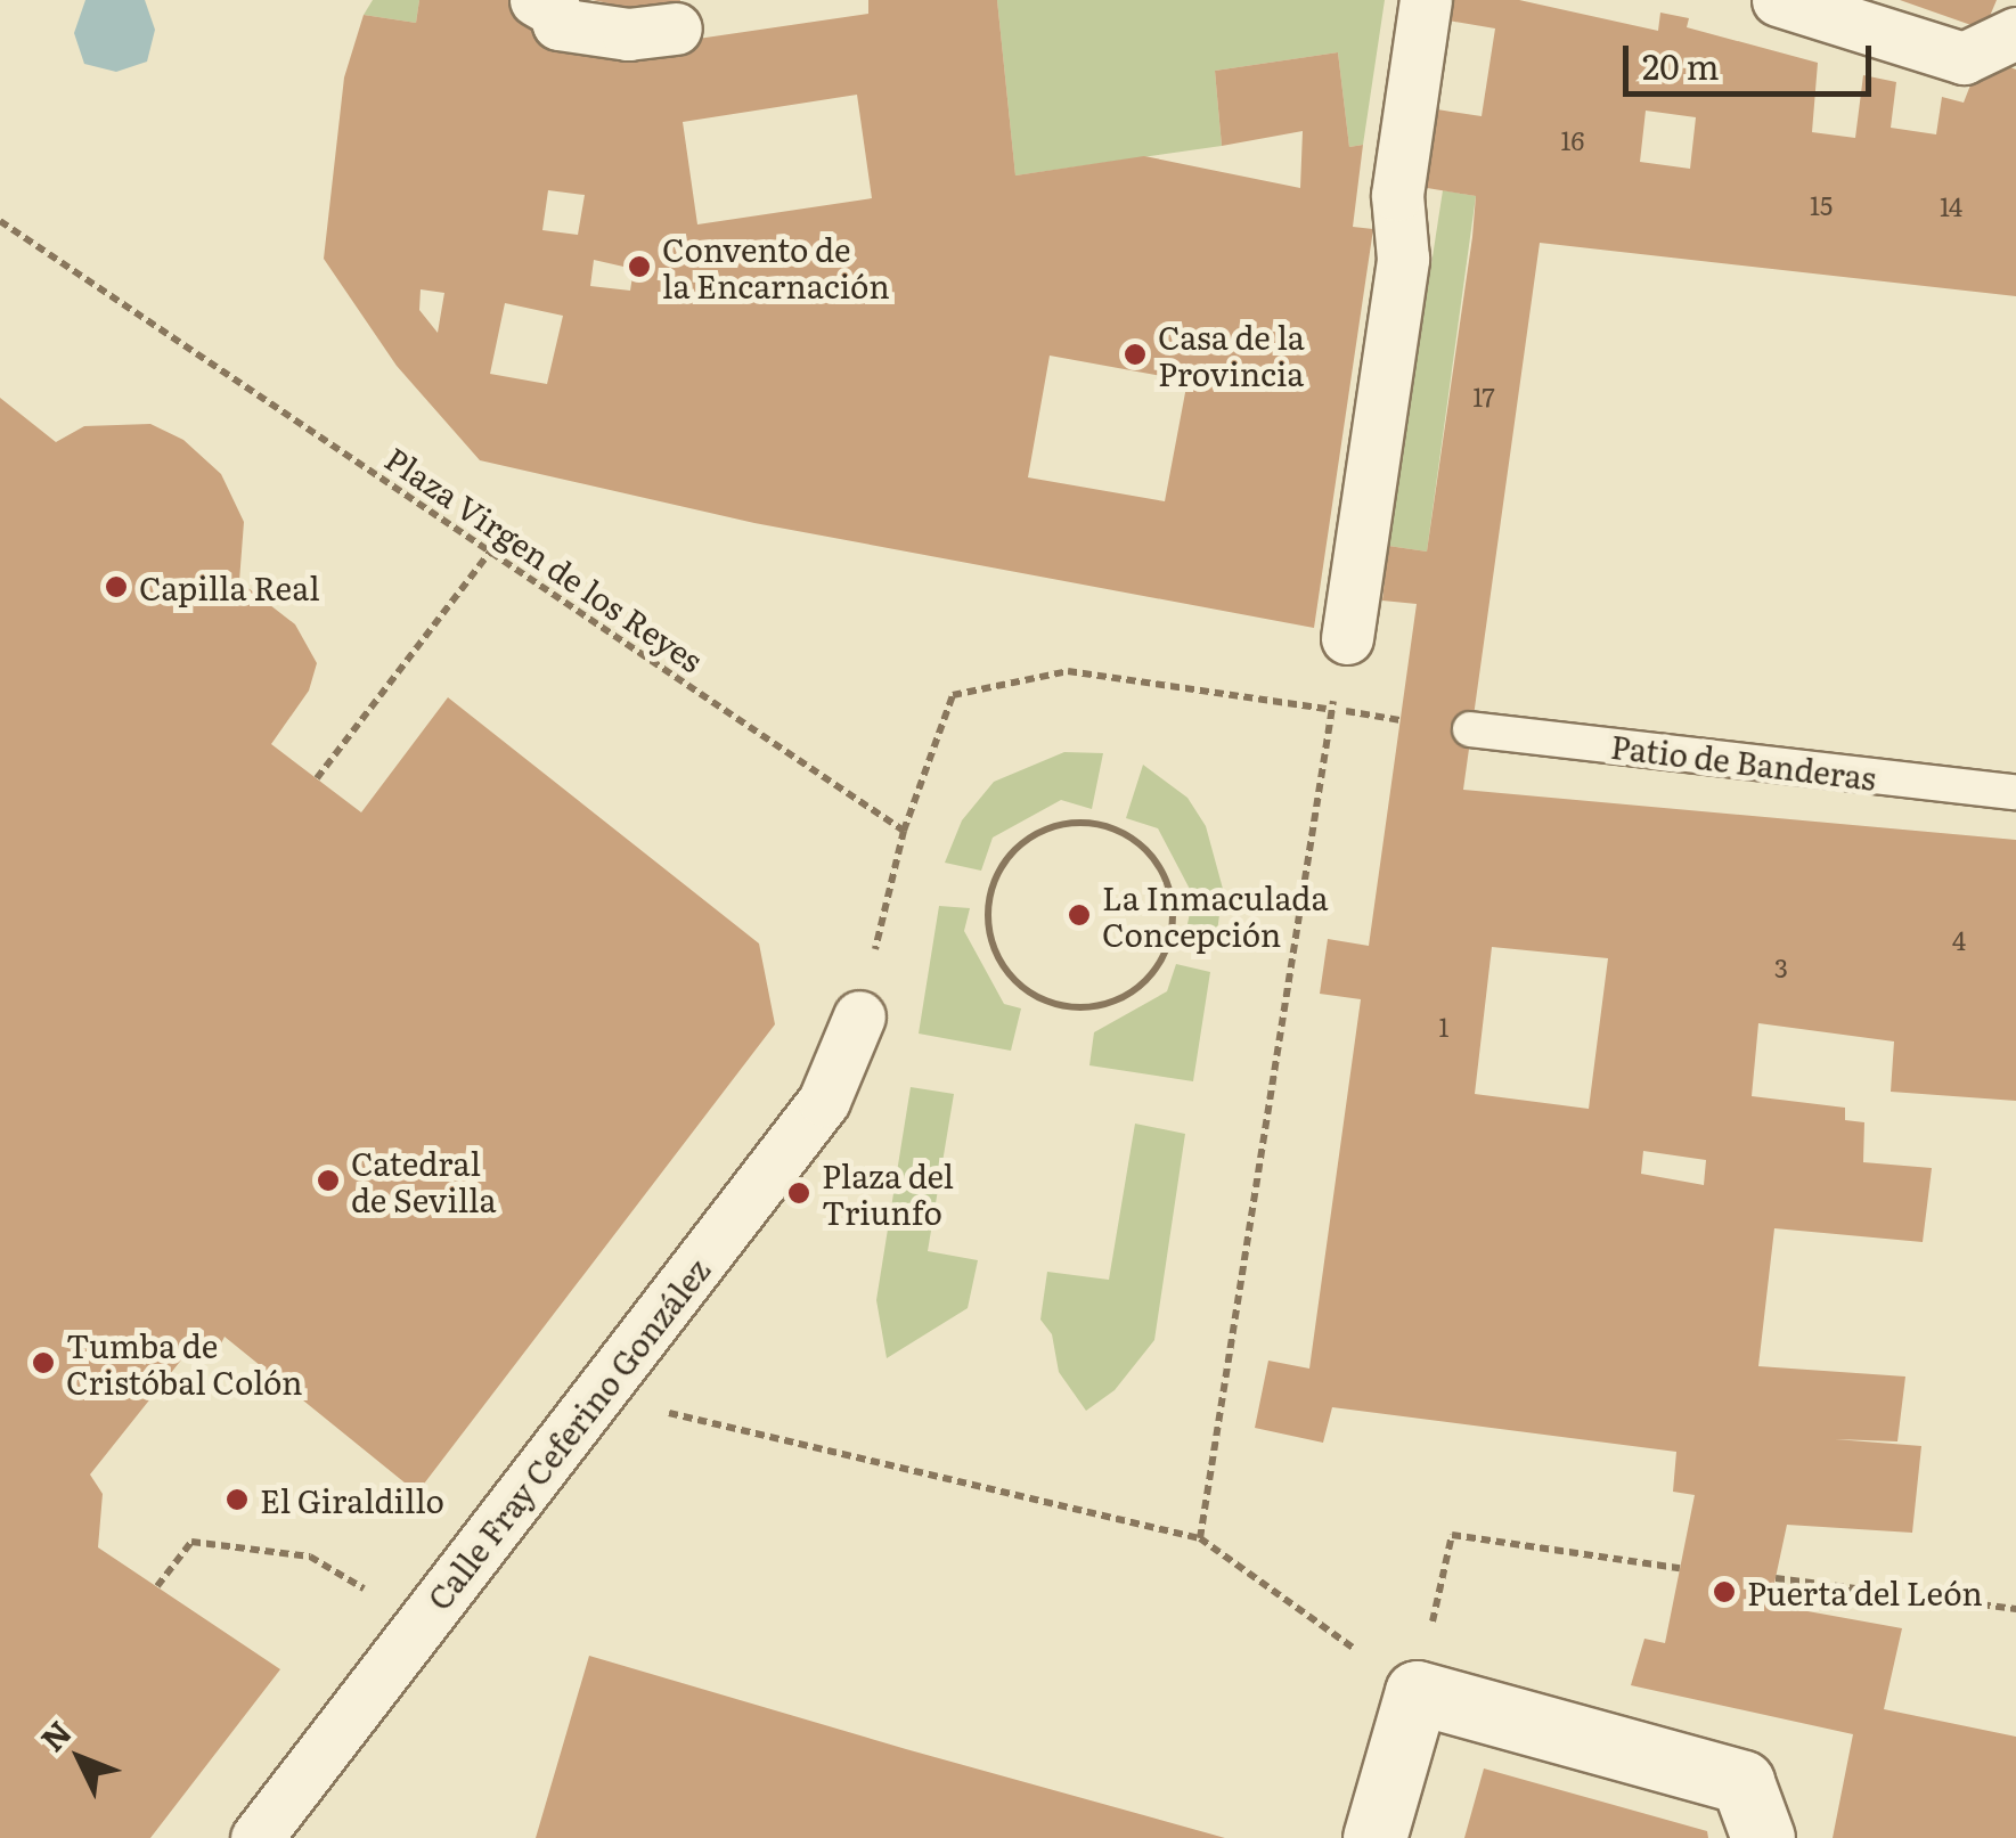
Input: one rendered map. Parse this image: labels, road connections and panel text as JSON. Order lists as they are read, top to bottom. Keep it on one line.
{"streets":{"street":["Calle Fray Ceferino González"],"lane":["Patio de Banderas"],"path":["Plaza Virgen de los Reyes"]},"places":["Convento de la Encarnación","Casa de la Provincia","Capilla Real","La Inmaculada Concepción","Catedral de Sevilla","Plaza del Triunfo","Tumba de Cristóbal Colón","El Giraldillo","Puerta del León"],"house_numbers":["16","15","14","17","4","3","1"],"scale_bar":"20 m","north":"top left"}
